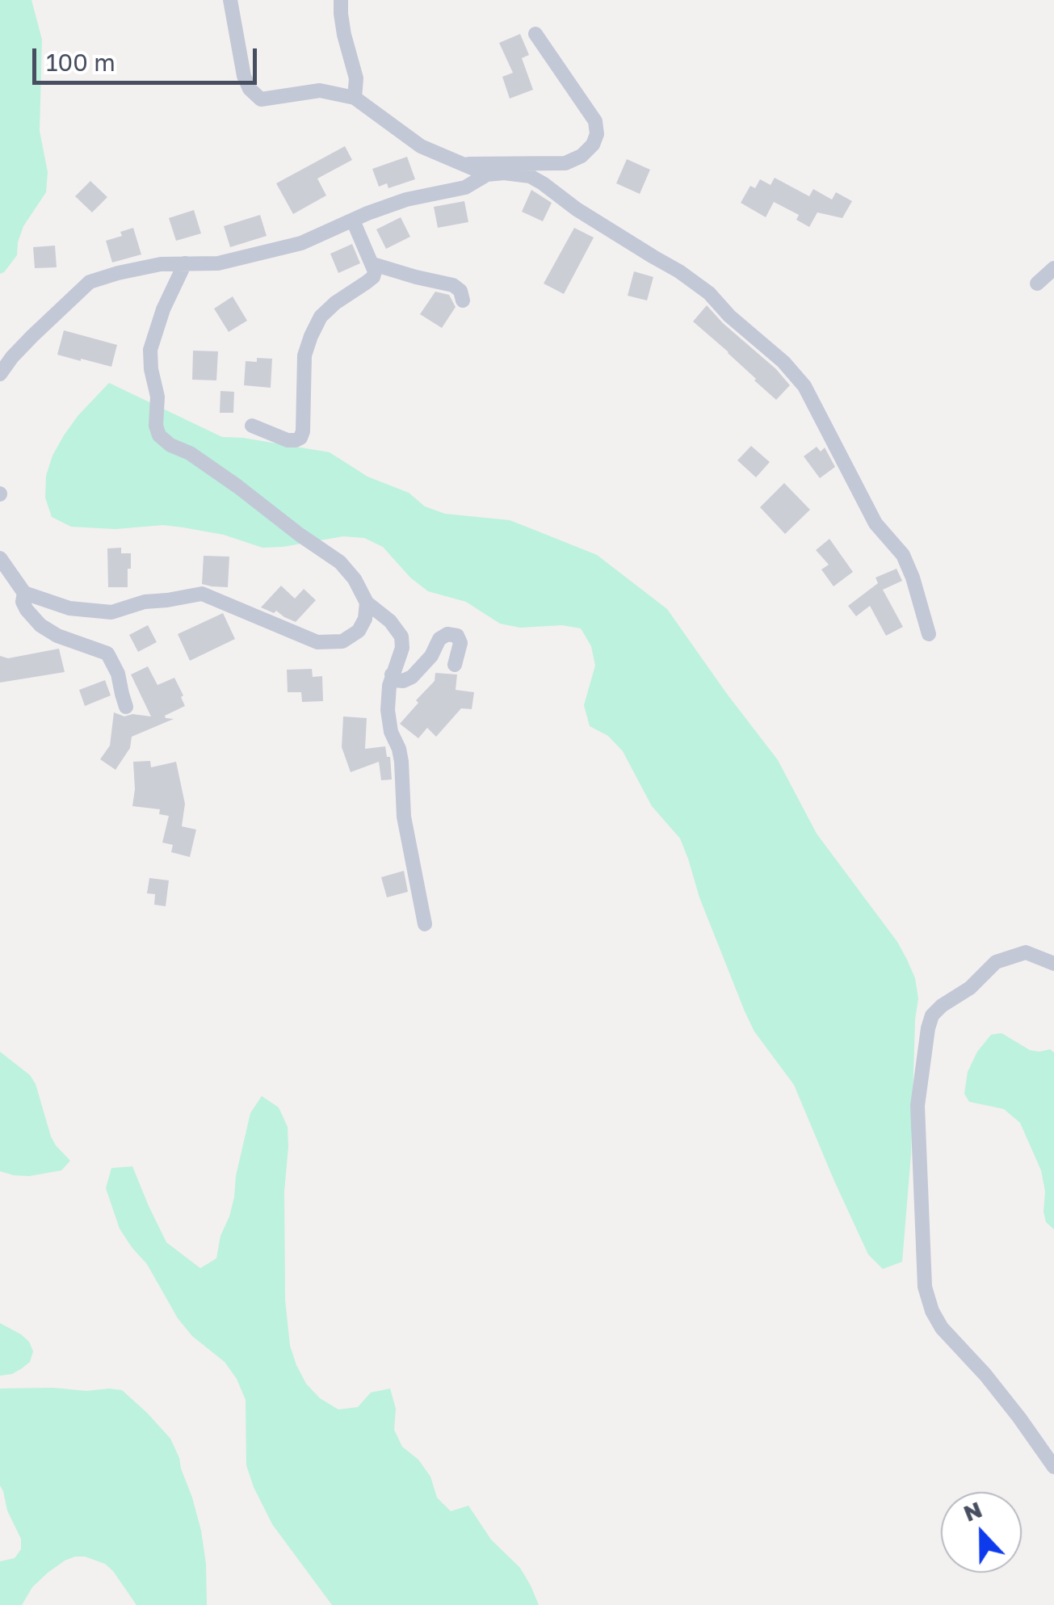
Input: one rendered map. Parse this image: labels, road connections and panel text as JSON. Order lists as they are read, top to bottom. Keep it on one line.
{"scale_bar":"100 m","north":"top"}
